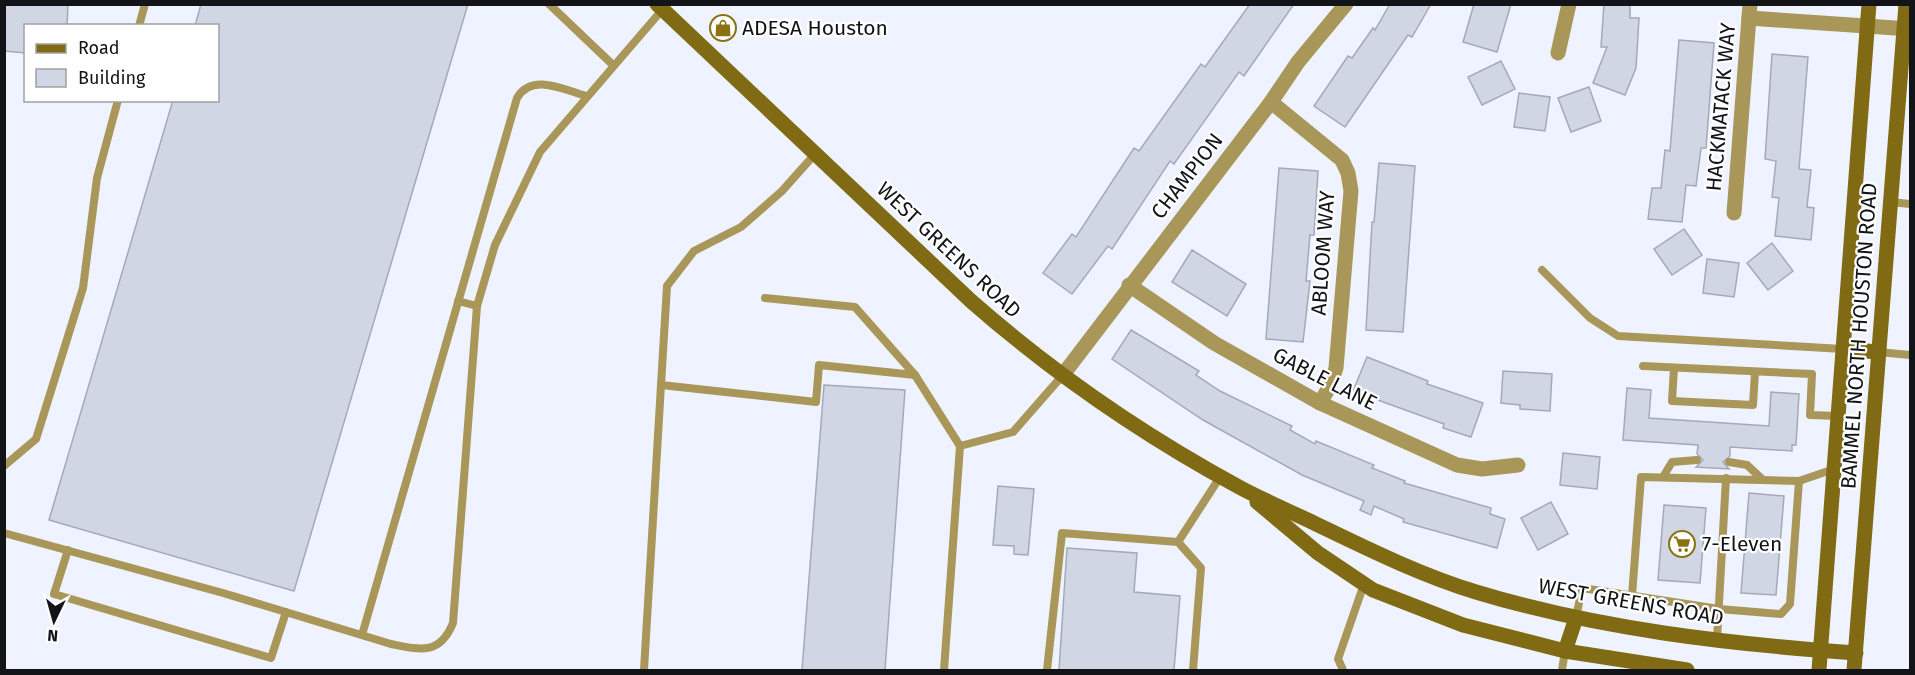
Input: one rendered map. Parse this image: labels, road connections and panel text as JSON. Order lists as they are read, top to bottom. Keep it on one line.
{"streets":{"main road":["WEST GREENS ROAD","BAMMEL NORTH HOUSTON ROAD"],"street":["HACKMATACK WAY","CHAMPION","ABLOOM WAY","GABLE LANE"]},"crossings":[["CHAMPION","WEST GREENS ROAD"],["CHAMPION","ABLOOM WAY"],["CHAMPION","GABLE LANE"],["WEST GREENS ROAD","BAMMEL NORTH HOUSTON ROAD"],["ABLOOM WAY","GABLE LANE"]],"places":{"shop":["ADESA Houston"],"supermarket":["7-Eleven"]},"legend":["Road","Building"],"north":"bottom"}
